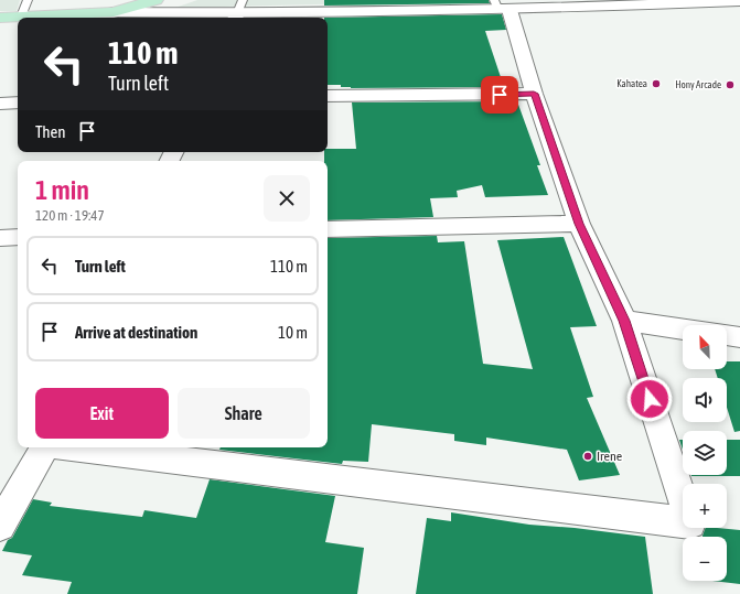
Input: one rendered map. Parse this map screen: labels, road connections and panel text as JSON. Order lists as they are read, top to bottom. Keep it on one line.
{"places":["Kahatea","Hony Arcade","Irene"],"north":"top left","page":{"turn":["110 m","Turn left"],"then":"Then","heading":["1 min","120 m · 19:47"],"list":[{"name":"Turn left","value":"110 m"},{"name":"Arrive at destination","value":"10 m"}],"map_buttons":["+","−"],"buttons":["Exit","Share"]}}
